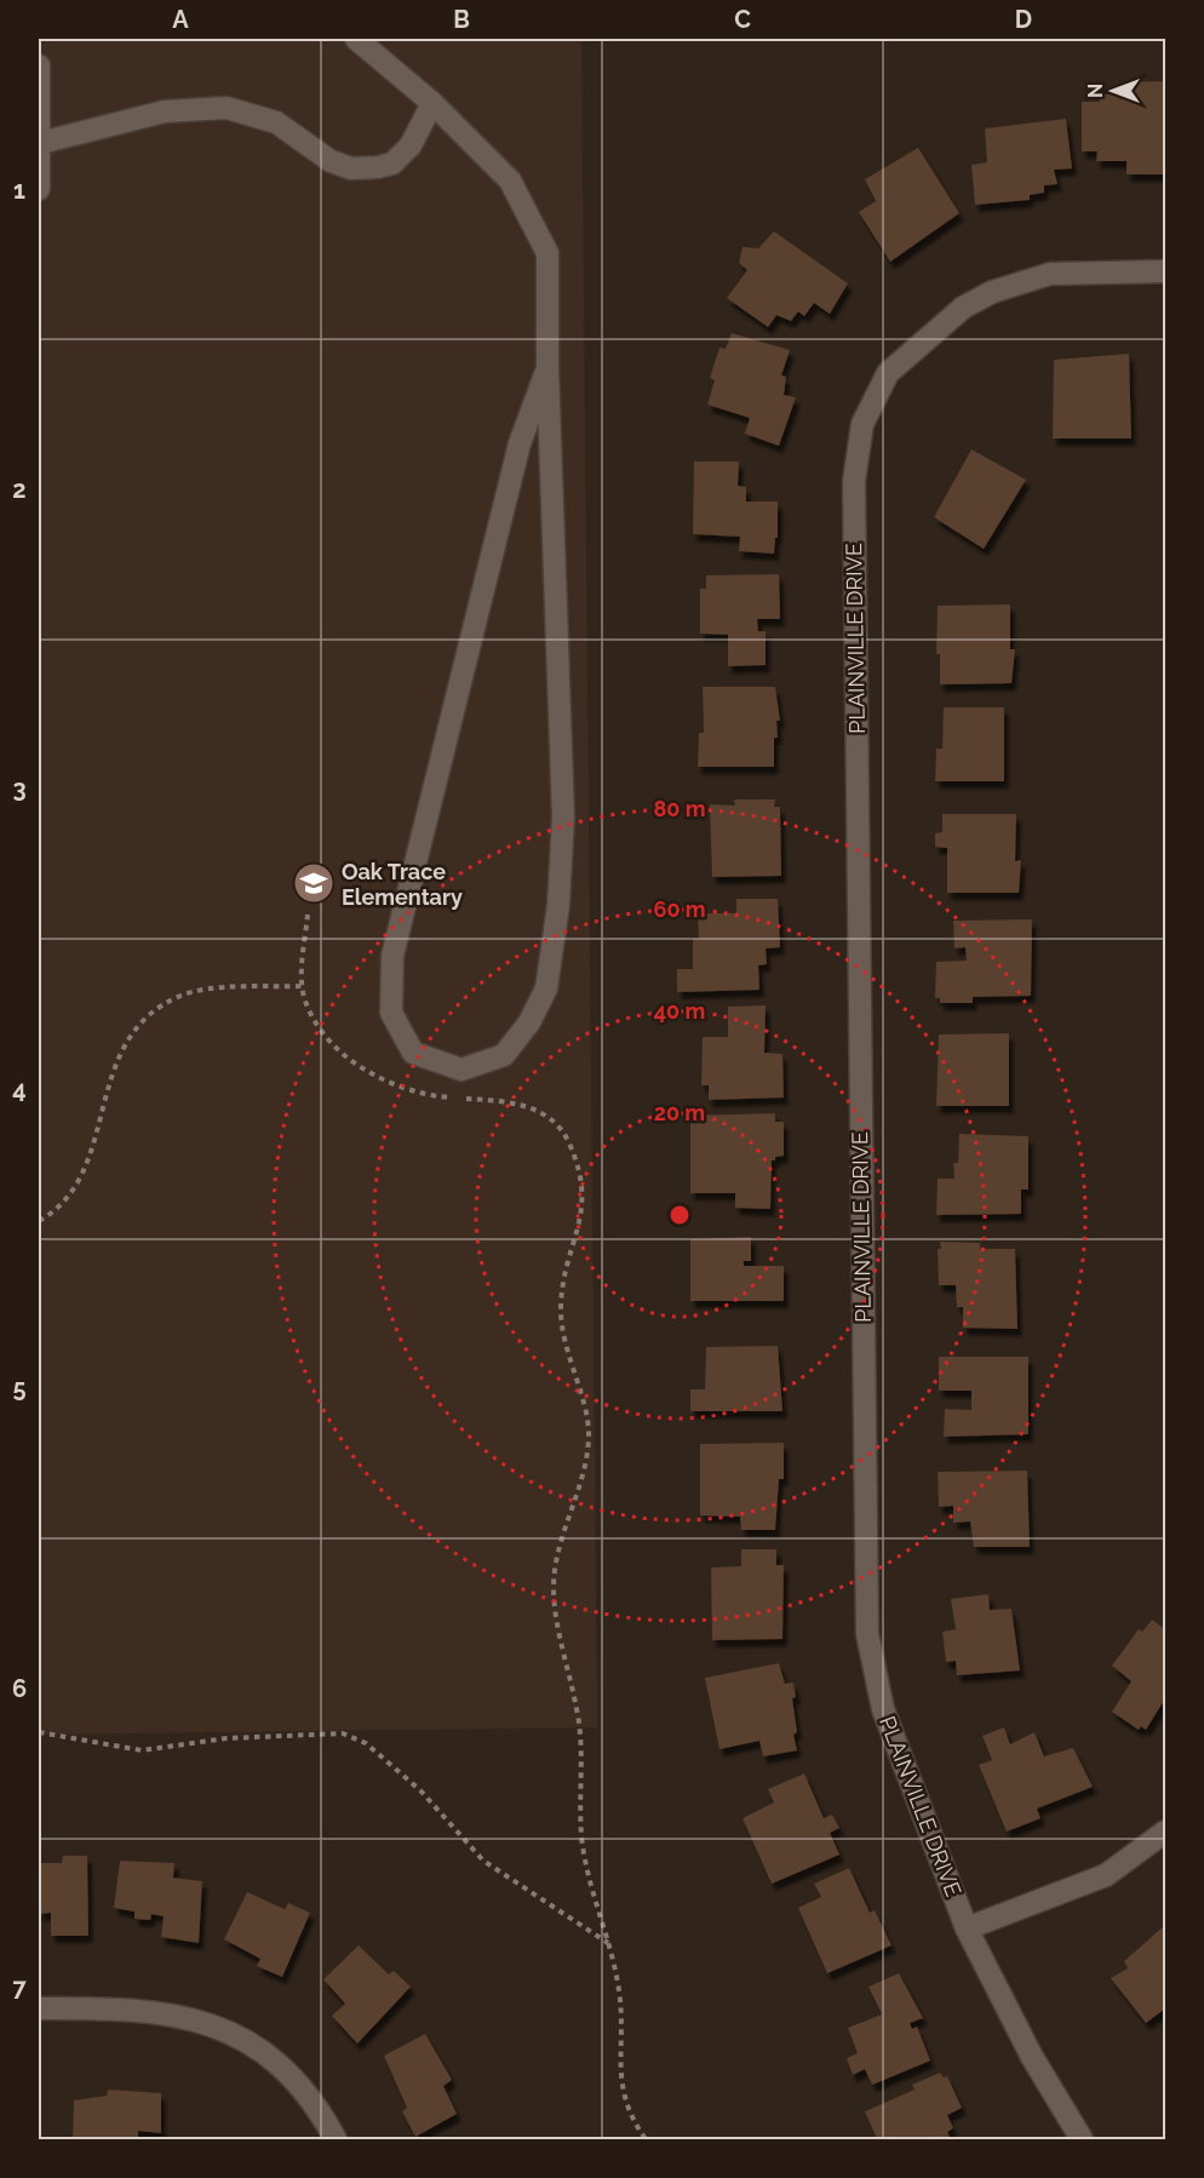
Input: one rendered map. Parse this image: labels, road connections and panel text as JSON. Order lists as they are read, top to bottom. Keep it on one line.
{"streets":{"street":["PLAINVILLE DRIVE"]},"places":{"school or university":["Oak Trace Elementary"]},"north":"left","grid":{"columns":["A","B","C","D"],"rows":["1","2","3","4","5","6","7"]},"rings":["80 m","60 m","40 m","20 m"]}
